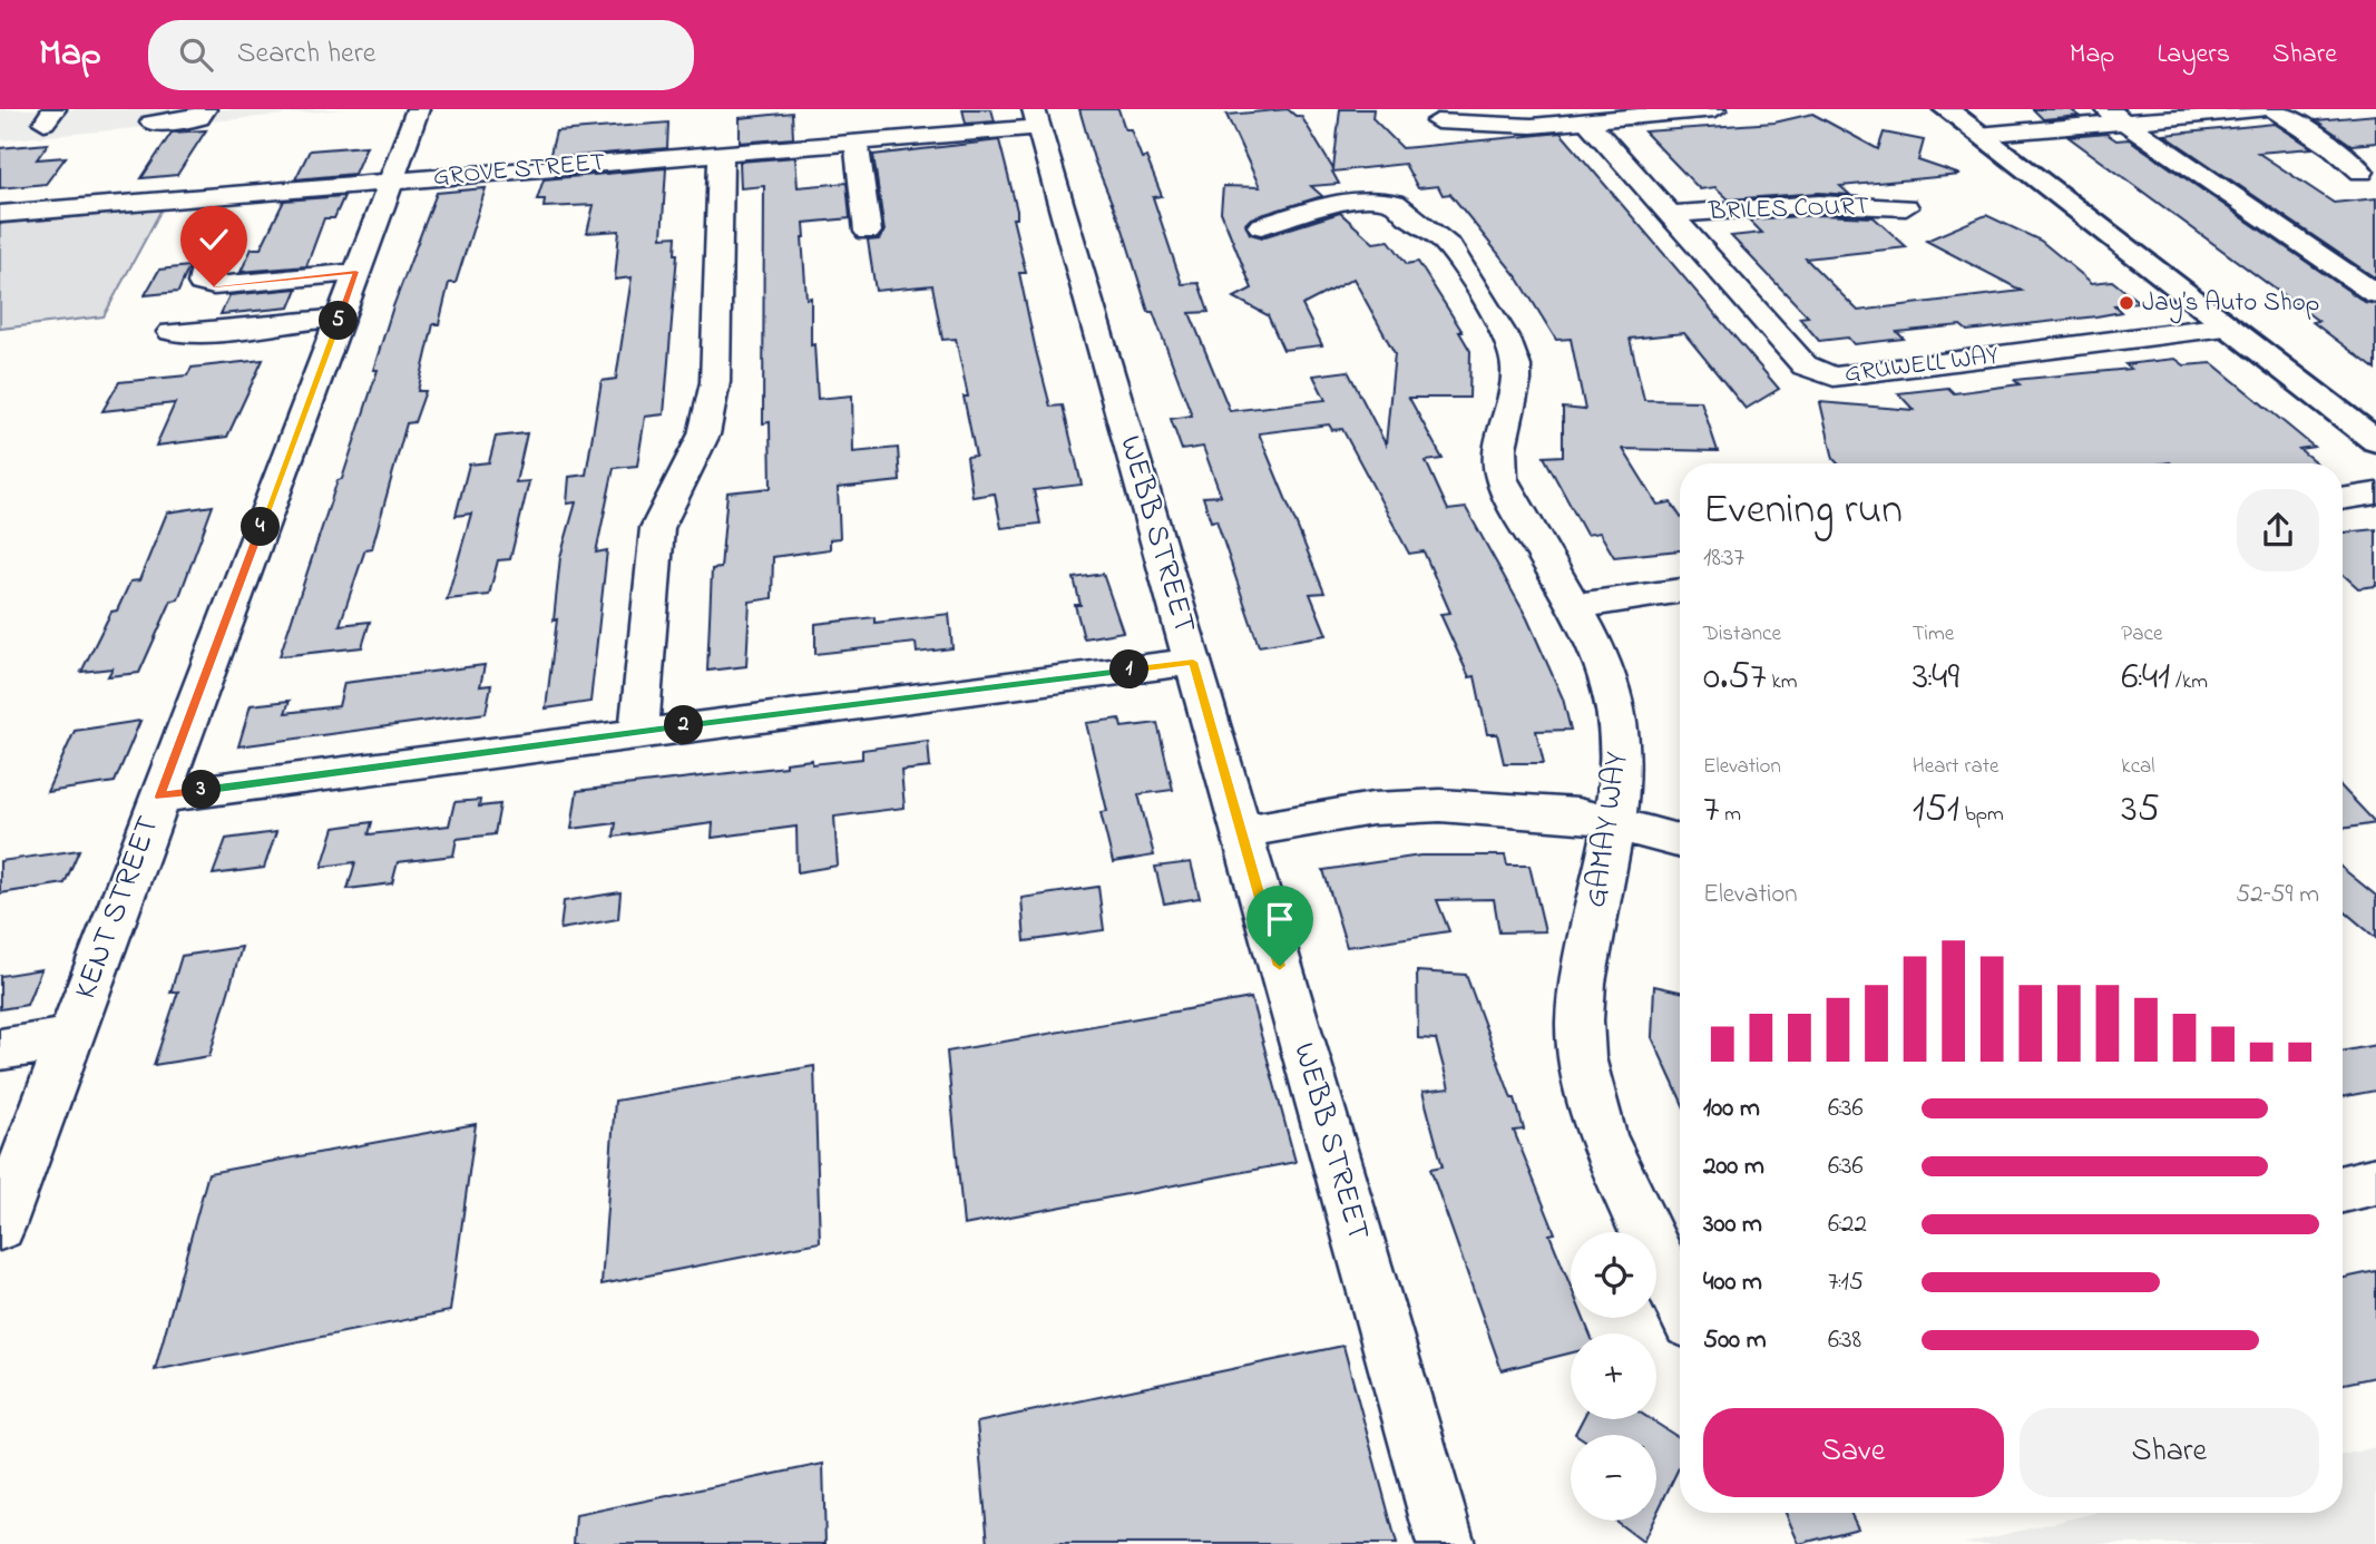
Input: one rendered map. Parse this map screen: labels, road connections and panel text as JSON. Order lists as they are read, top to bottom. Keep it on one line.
{"streets":{"street":["GROVE STREET","BRILES COURT","GRUWELL WAY","WEBB STREET","GAMAY WAY","KENT STREET"]},"crossings":[["GROVE STREET","WEBB STREET"],["GROVE STREET","KENT STREET"],["BRILES COURT","GRUWELL WAY"]],"places":["Jay’s Auto Shop"],"page":{"header":"Map","search":"Search here","nav":["Map","Layers","Share"],"pins":["5","4","1","2","3"],"heading":["Evening run","18:37"],"stats":[["Distance","0.57 km"],["Time","3:49"],["Pace","6:41 /km"],["Elevation","7 m"],["Heart rate","151 bpm"],["kcal","35"]],"chart":["Elevation","52–59 m"],"list":[{"name":"100 m","note":"6:36"},{"name":"200 m","note":"6:36"},{"name":"300 m","note":"6:22"},{"name":"400 m","note":"7:15"},{"name":"500 m","note":"6:38"}],"map_buttons":["+","−"],"buttons":["Save","Share"]}}
